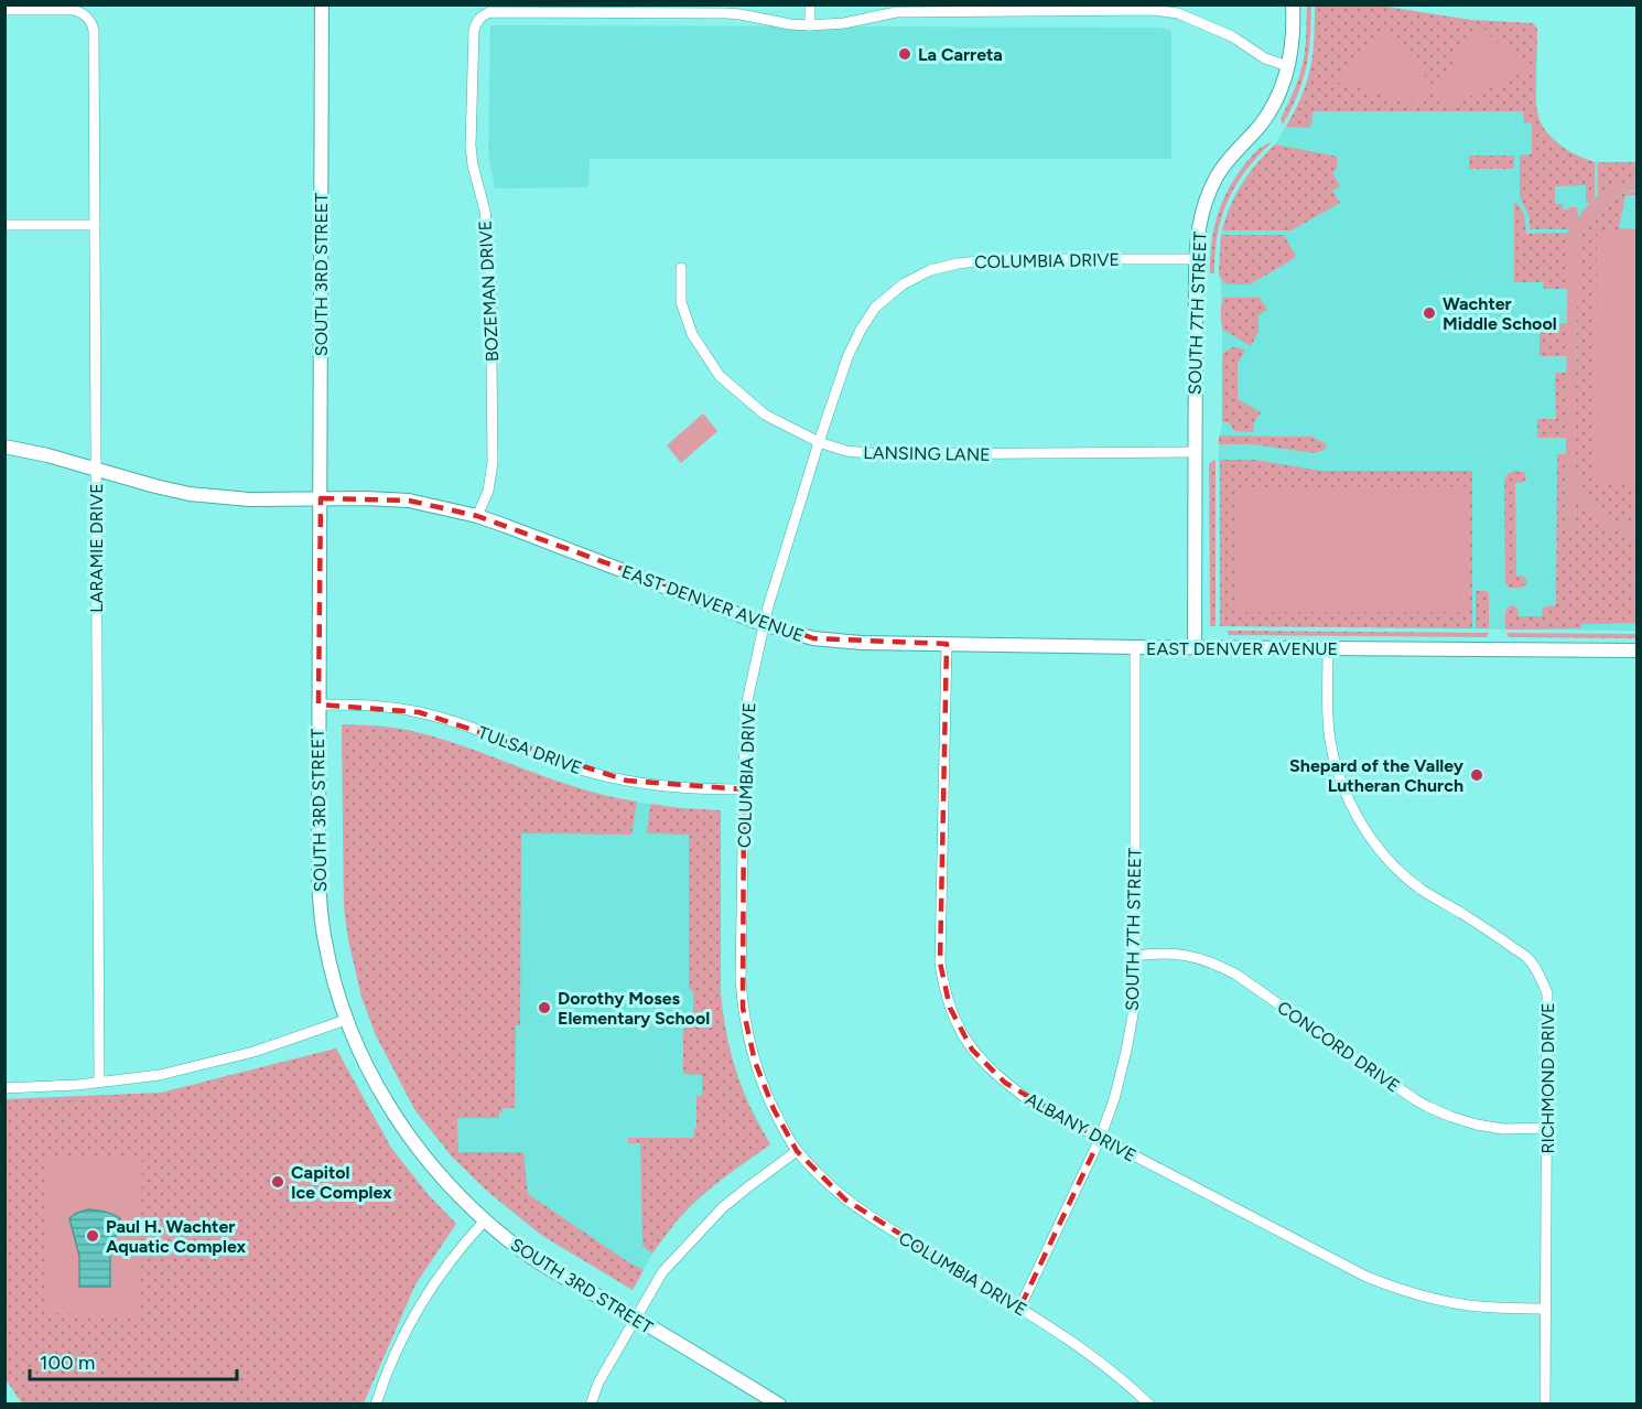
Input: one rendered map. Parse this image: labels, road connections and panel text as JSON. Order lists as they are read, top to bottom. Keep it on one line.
{"streets":{"street":["COLUMBIA DRIVE","SOUTH 3RD STREET","BOZEMAN DRIVE","SOUTH 7TH STREET","LANSING LANE","LARAMIE DRIVE","EAST DENVER AVENUE","TULSA DRIVE","CONCORD DRIVE","RICHMOND DRIVE","ALBANY DRIVE"]},"crossings":[["COLUMBIA DRIVE","SOUTH 7TH STREET"],["COLUMBIA DRIVE","LANSING LANE"],["COLUMBIA DRIVE","EAST DENVER AVENUE"],["COLUMBIA DRIVE","TULSA DRIVE"],["SOUTH 3RD STREET","EAST DENVER AVENUE"],["SOUTH 3RD STREET","TULSA DRIVE"],["BOZEMAN DRIVE","SOUTH 7TH STREET"],["BOZEMAN DRIVE","EAST DENVER AVENUE"],["SOUTH 7TH STREET","LANSING LANE"],["SOUTH 7TH STREET","EAST DENVER AVENUE"],["SOUTH 7TH STREET","CONCORD DRIVE"],["SOUTH 7TH STREET","ALBANY DRIVE"],["LARAMIE DRIVE","EAST DENVER AVENUE"],["EAST DENVER AVENUE","RICHMOND DRIVE"],["EAST DENVER AVENUE","ALBANY DRIVE"],["CONCORD DRIVE","RICHMOND DRIVE"],["RICHMOND DRIVE","ALBANY DRIVE"]],"places":["La Carreta","Wachter Middle School","Shepard of the Valley Lutheran Church","Dorothy Moses Elementary School","Capitol Ice Complex","Paul H. Wachter Aquatic Complex"],"scale_bar":"100 m"}
